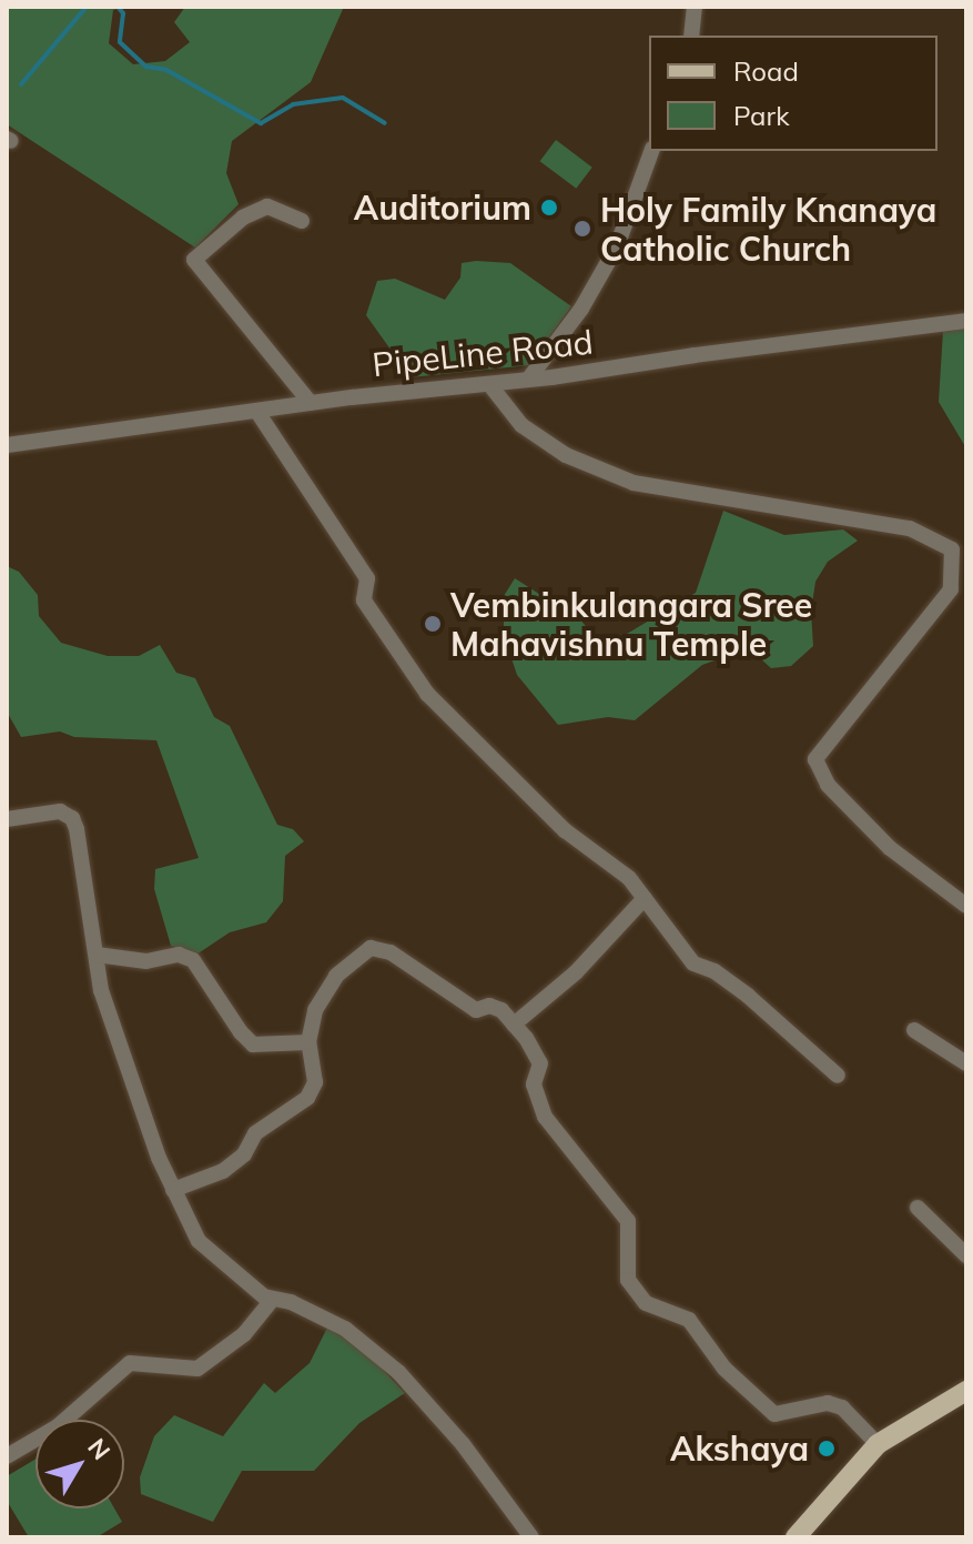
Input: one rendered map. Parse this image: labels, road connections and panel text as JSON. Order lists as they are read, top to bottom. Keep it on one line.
{"streets":{"street":["PipeLine Road"]},"places":["Auditorium","Holy Family Knanaya Catholic Church","Vembinkulangara Sree Mahavishnu Temple","Akshaya"],"legend":["Road","Park"],"north":"top right"}
